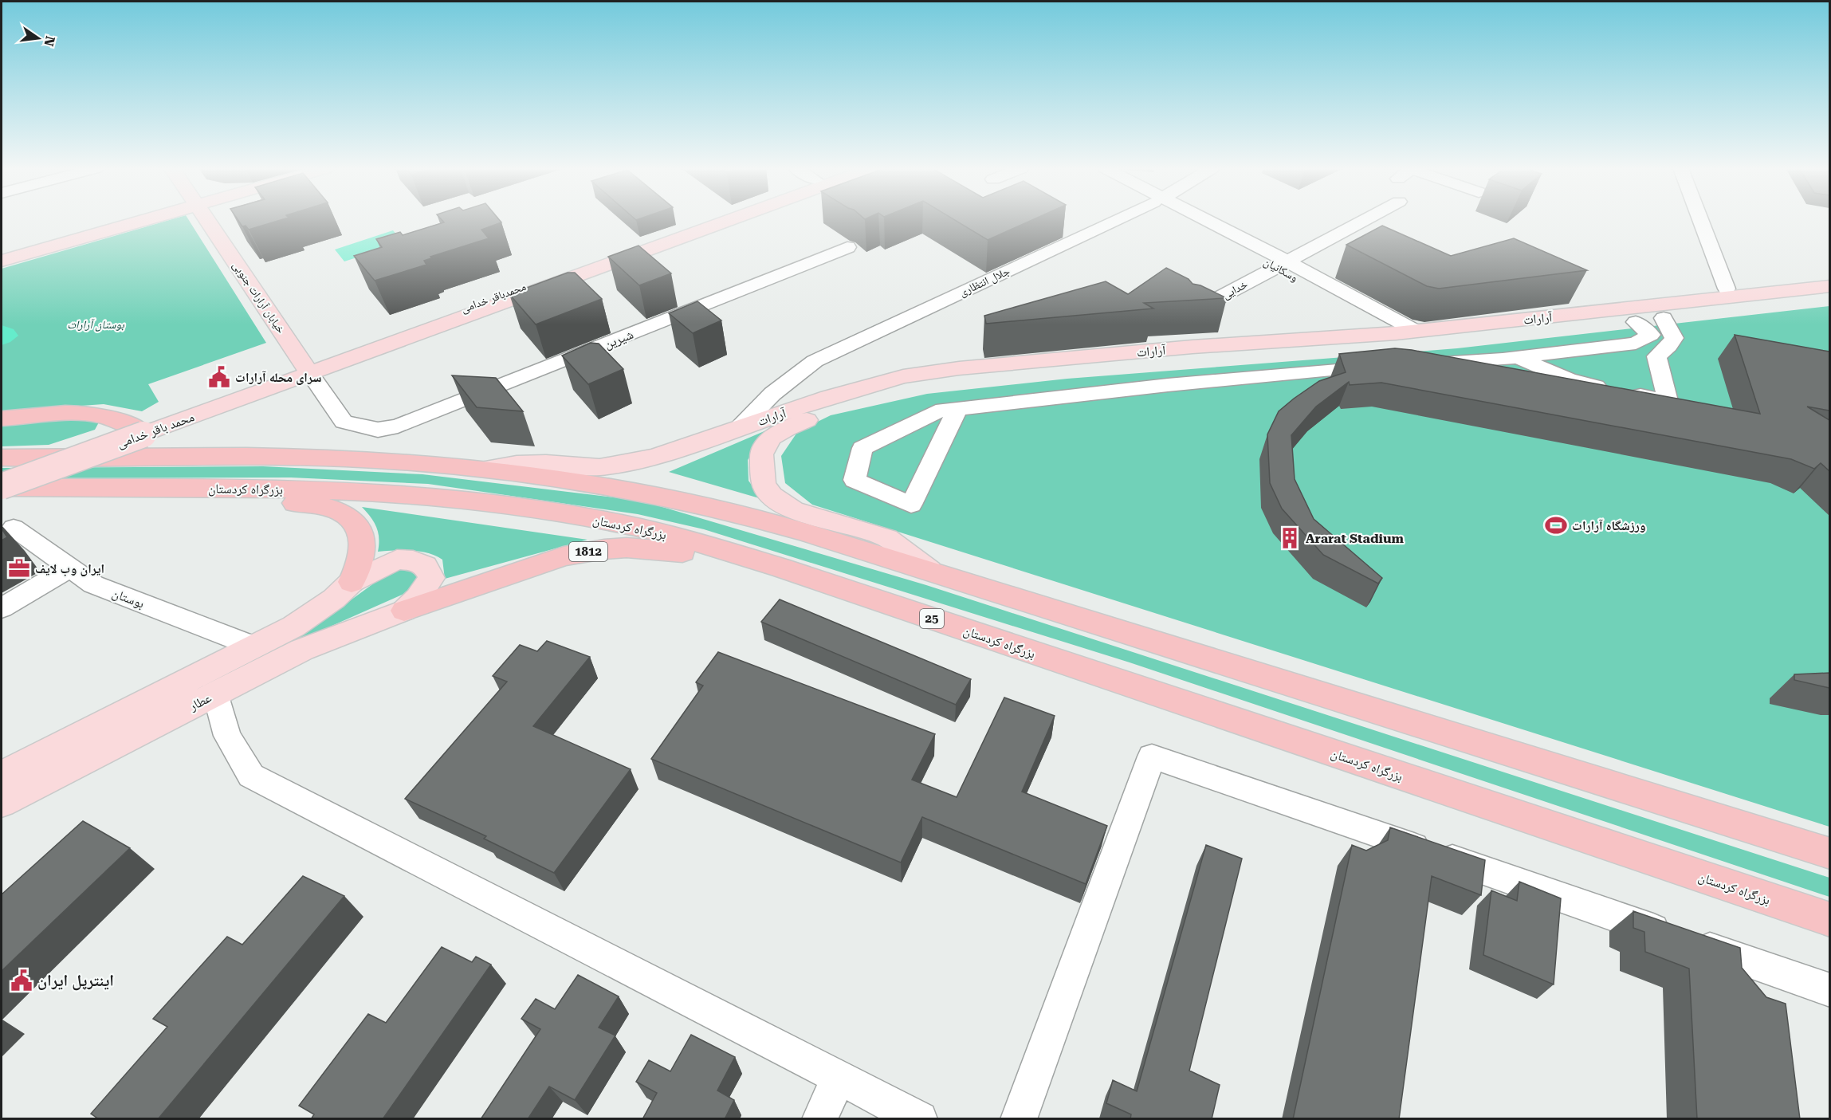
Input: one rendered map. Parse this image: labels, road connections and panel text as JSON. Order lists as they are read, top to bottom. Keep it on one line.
{"streets":{"highway":["بزرگراه کردستان","1812","25"],"main road":["خیابان آرارات جنوبی","محمدباقر خدامی","آرارات","محمد باقر خدامی","عطار"],"street":["وسکانیان","جلال انتظاری","خدایی","شیرین","بوستان"]},"crossings":[["وسکانیان","خدایی"],["وسکانیان","آرارات"],["جلال انتظاری","آرارات"],["خیابان آرارات جنوبی","محمدباقر خدامی"],["خیابان آرارات جنوبی","شیرین"],["خیابان آرارات جنوبی","محمد باقر خدامی"],["محمدباقر خدامی","شیرین"],["محمدباقر خدامی","محمد باقر خدامی"],["شیرین","محمد باقر خدامی"],["محمد باقر خدامی","بزرگراه کردستان"],["بزرگراه کردستان","1812"],["1812","عطار"],["بوستان","عطار"]],"parks":["بوستان آرارات"],"places":{"public building":["سرای محله آرارات","اینترپل ایران"],"sports":["ورزشگاه آرارات"],"building":["Ararat Stadium"],"office":["ایران وب لایف"]},"north":"right"}
